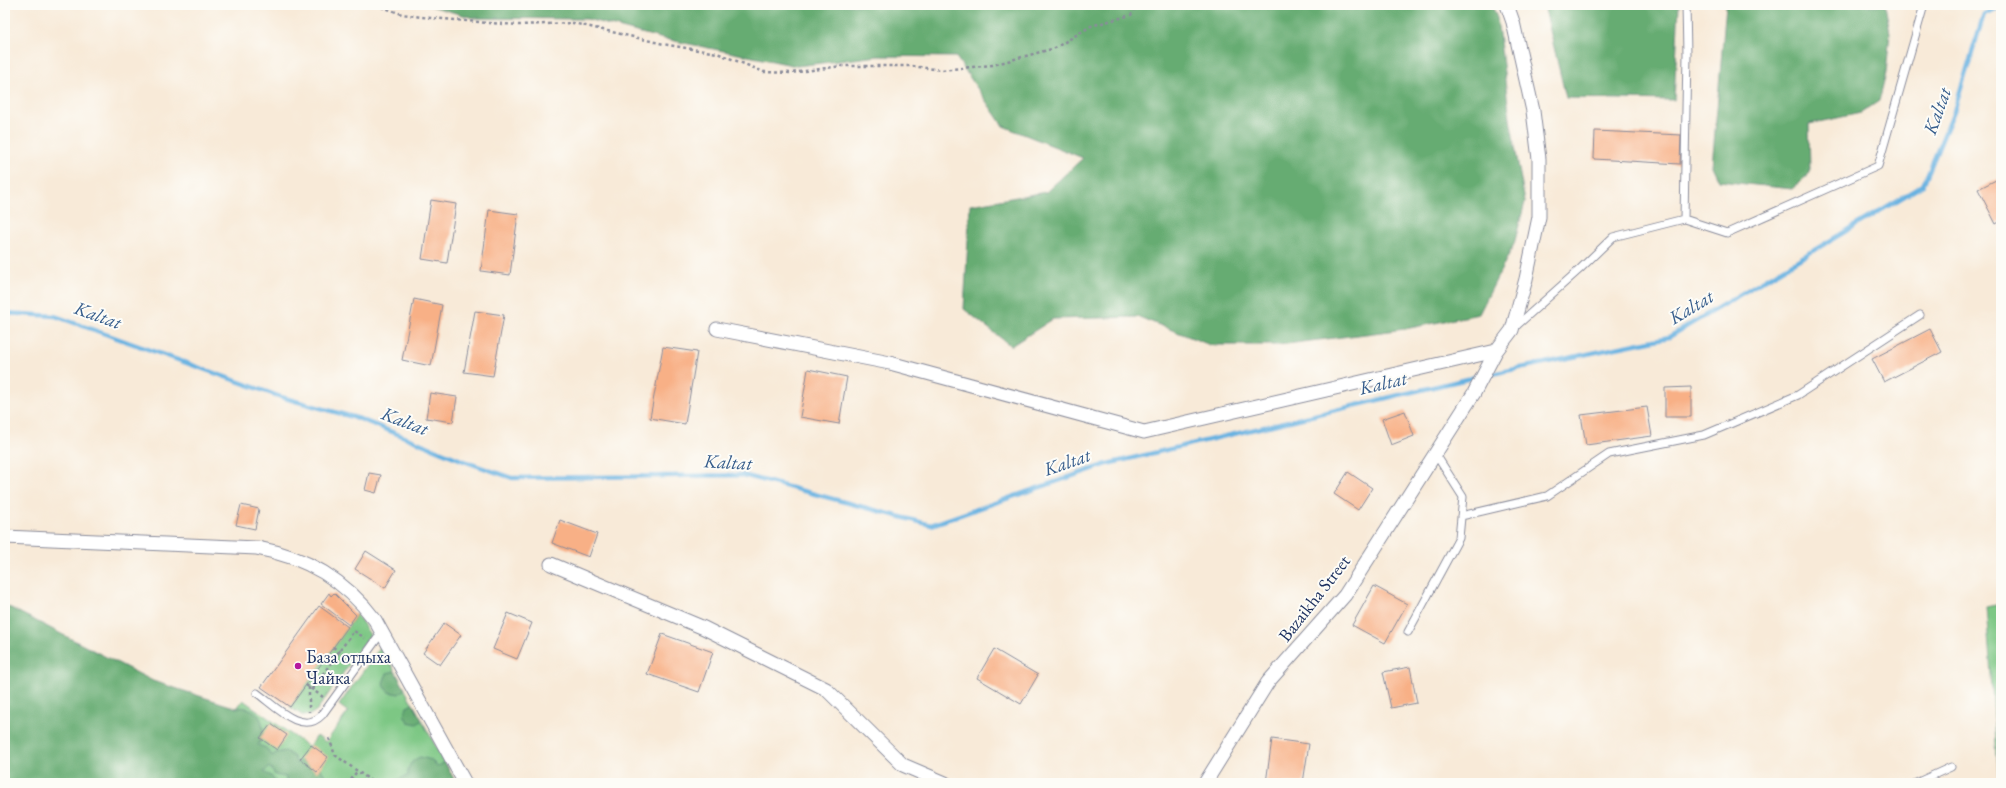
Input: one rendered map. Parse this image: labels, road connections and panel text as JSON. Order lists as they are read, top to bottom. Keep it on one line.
{"streets":{"street":["Bazaikha Street"]},"water":["Kaltat"],"places":["База отдыха Чайка"]}
